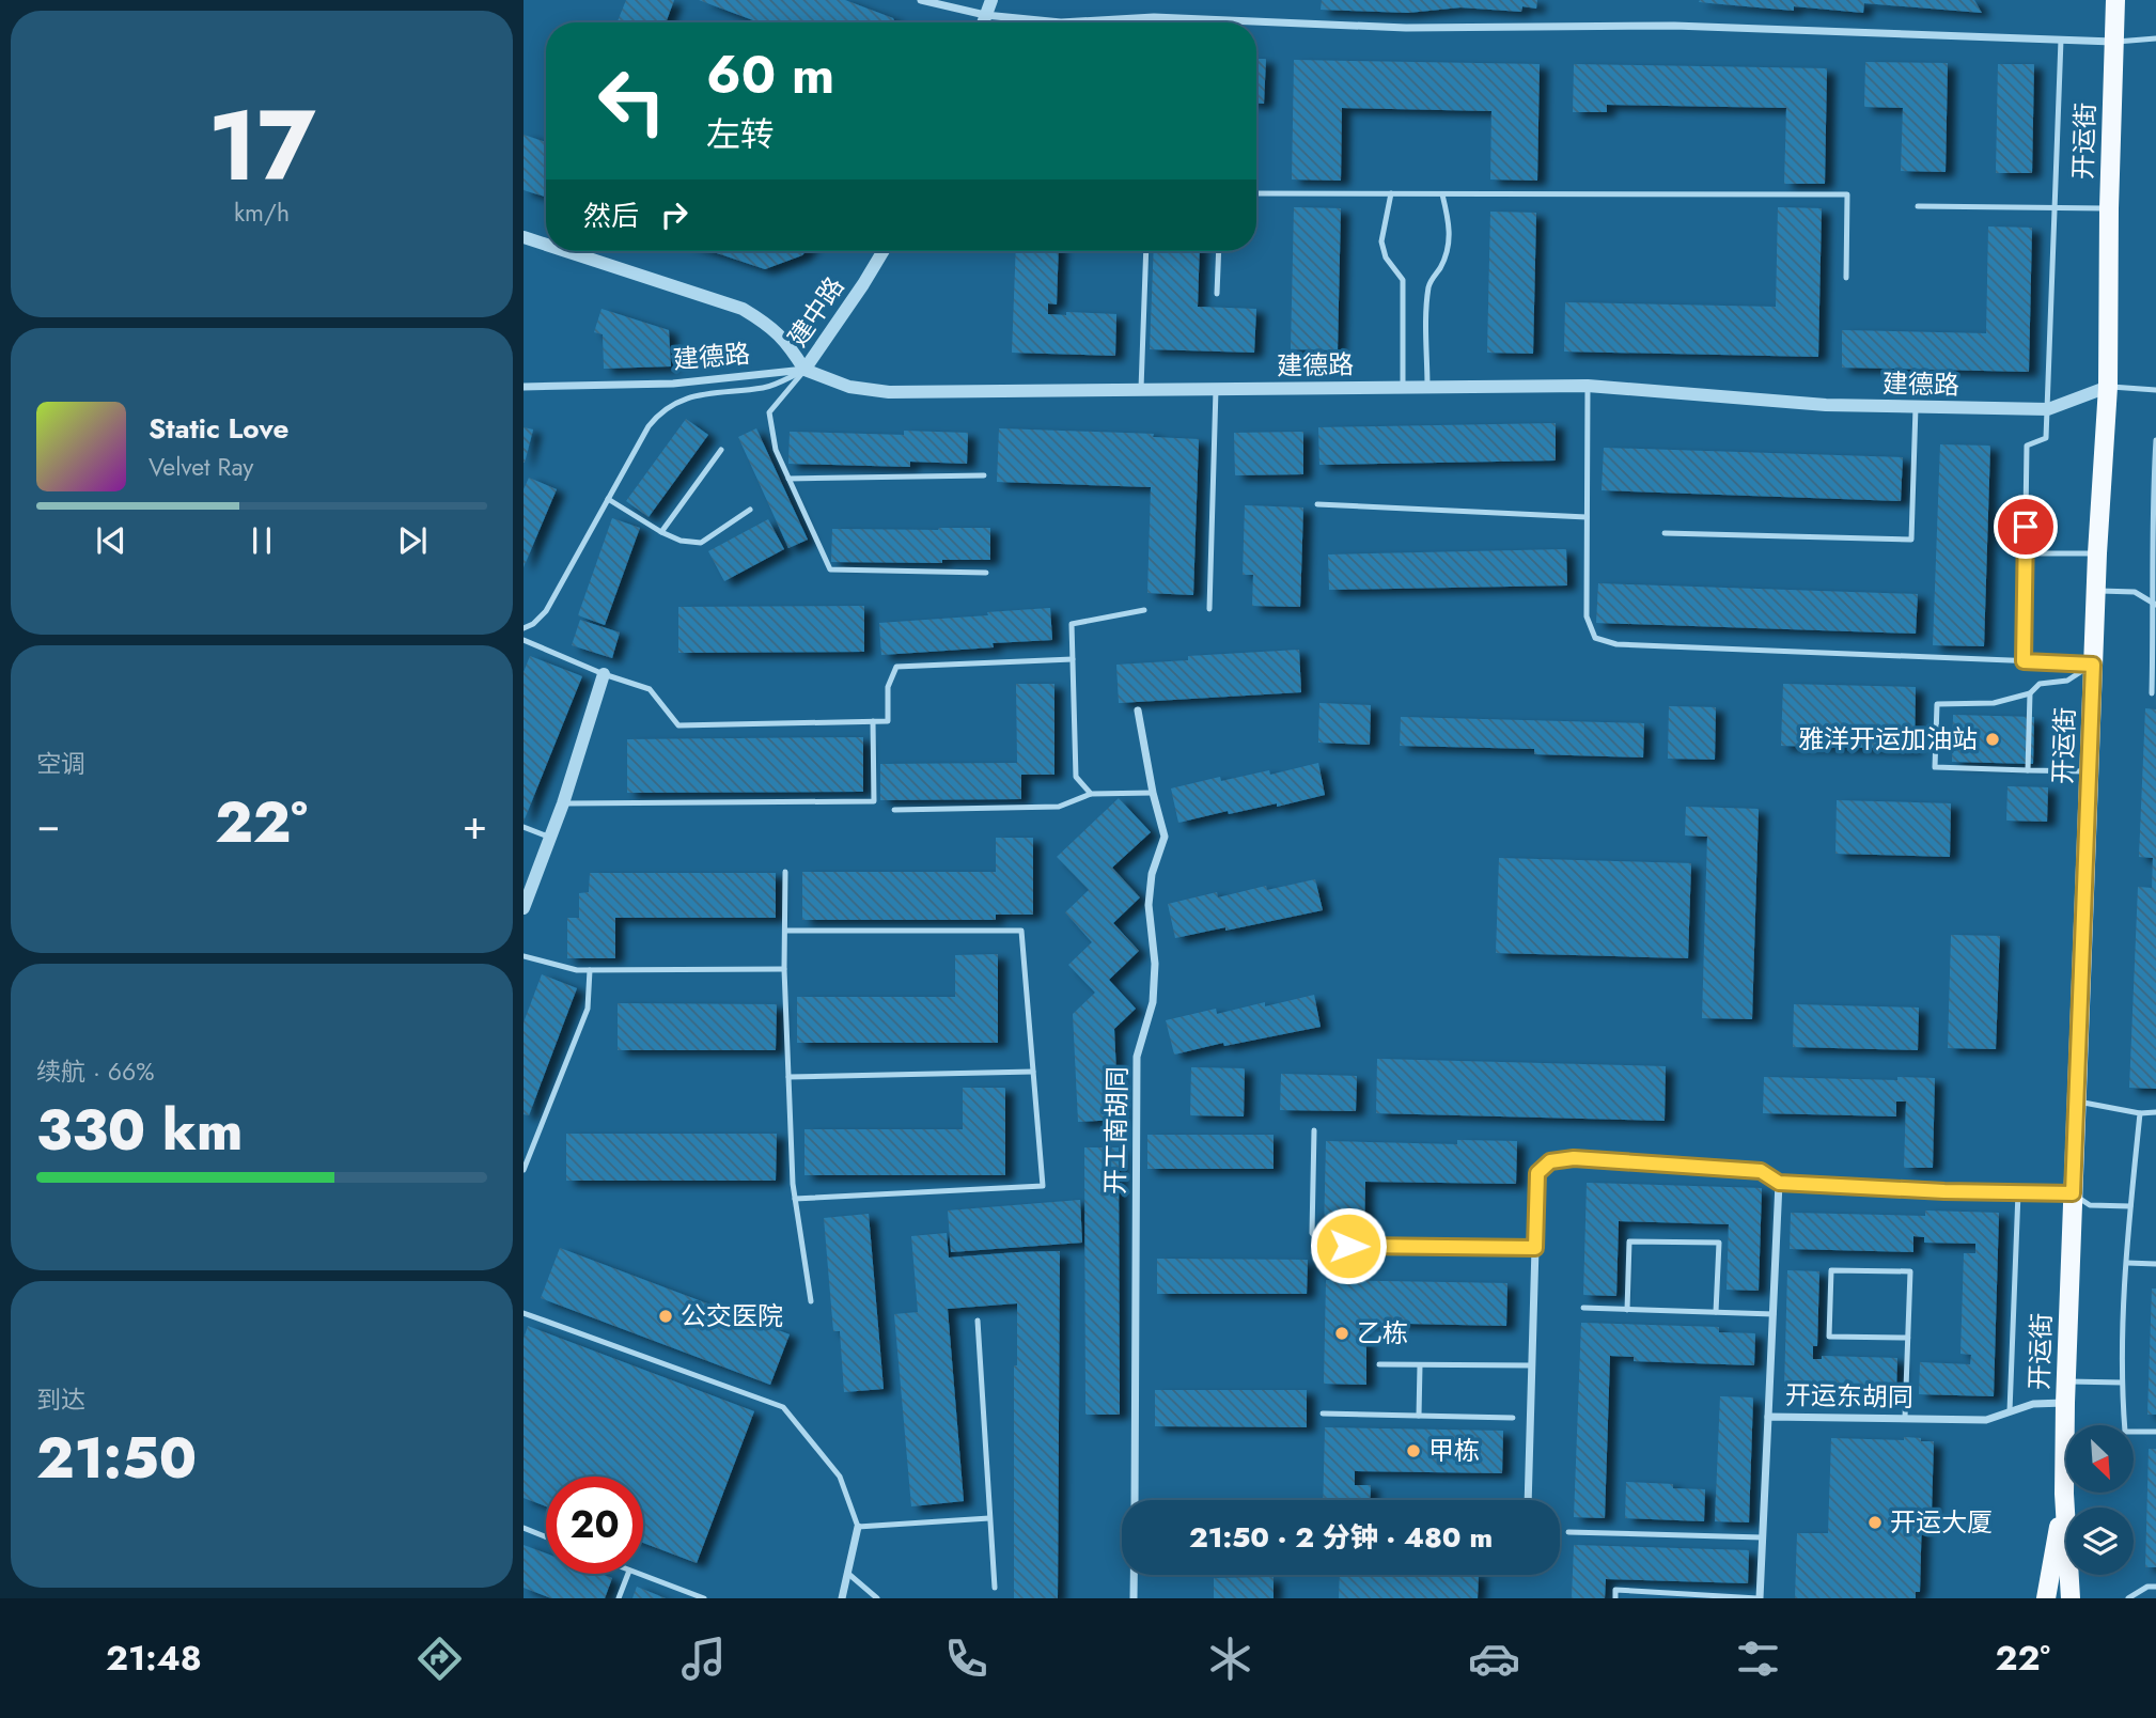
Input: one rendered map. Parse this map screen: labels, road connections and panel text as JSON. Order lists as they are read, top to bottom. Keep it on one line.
{"streets":{"main road":["开运街"],"street":["建中路","建德路","开工南胡同","开运东胡同"]},"crossings":[["开运街","建德路"],["开运街","开运东胡同"],["建中路","建德路"]],"places":["雅洋开运加油站","公交医院","乙栋","甲栋","开运大厦"],"north":"bottom right","page":{"tile":[["17","km/h"],"空调",["续航 · 66%","330 km"],["到达","21:50"]],"turn":["60 m","左转"],"then":"然后","song":["Static Love","Velvet Ray"],"heat":["−","22°","+"],"limit":"20","trip":"21:50 · 2 分钟 · 480 m","tabs":["21:48","22°"]}}
